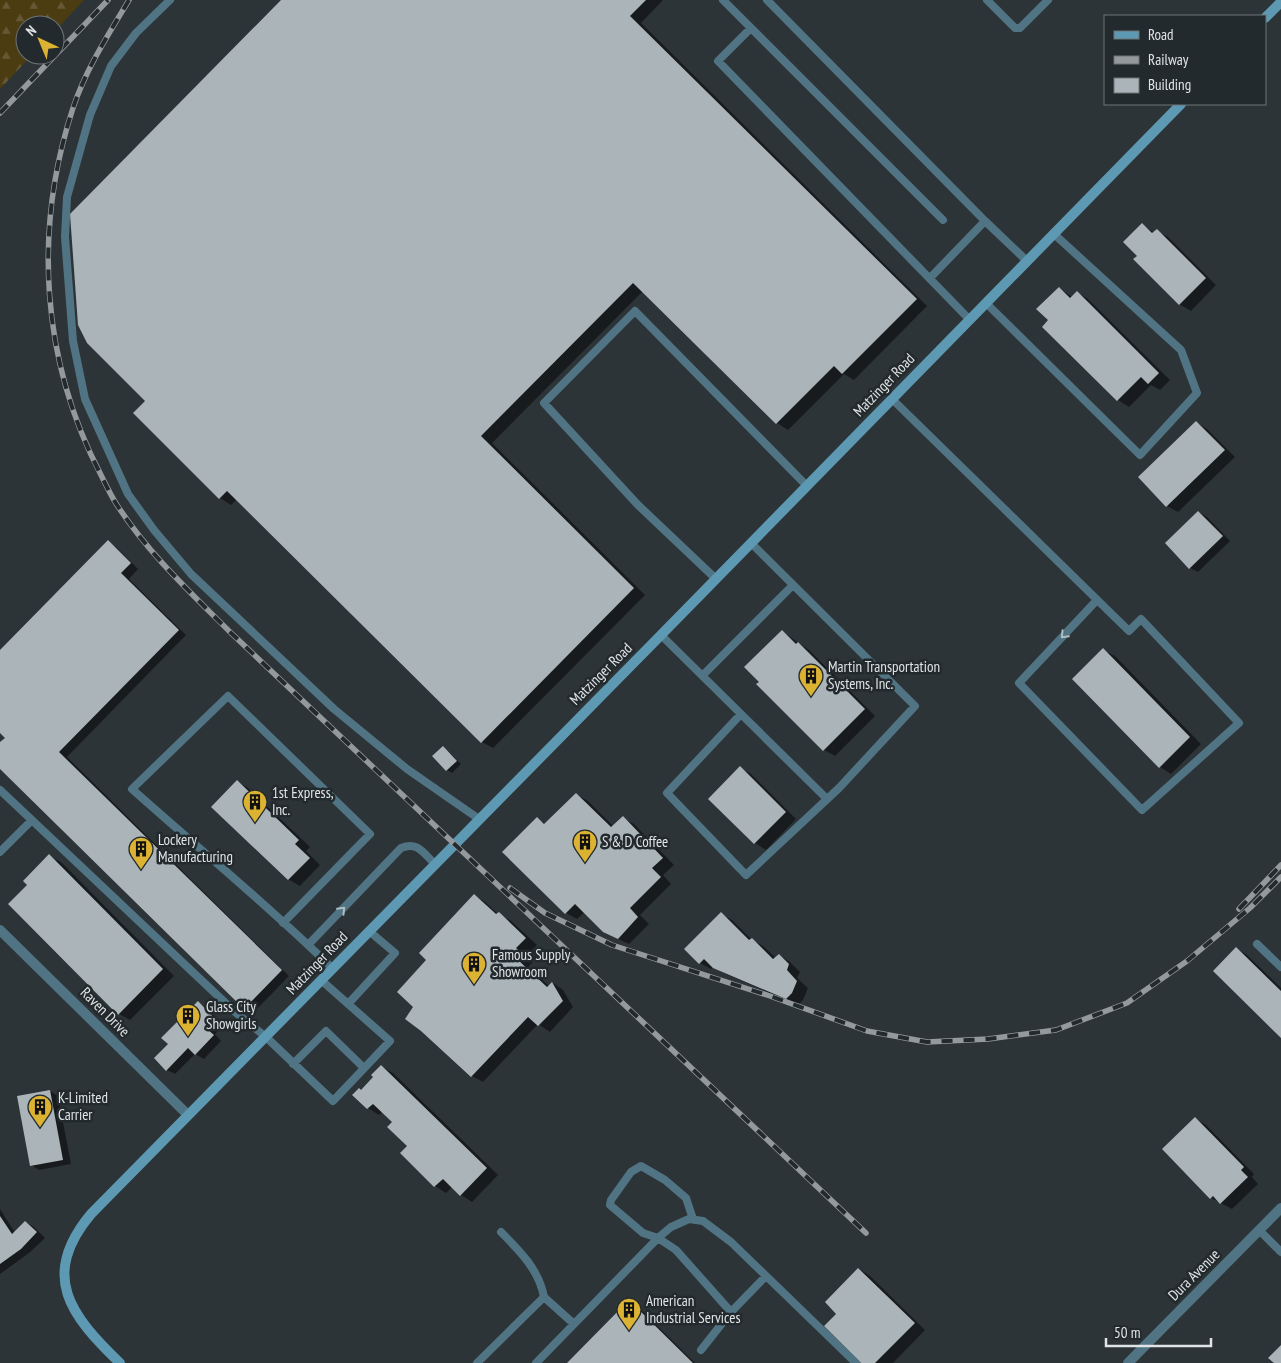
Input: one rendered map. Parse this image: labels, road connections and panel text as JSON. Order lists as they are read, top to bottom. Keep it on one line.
{"streets":{"street":["Matzinger Road","Raven Drive","Dura Avenue"]},"crossings":[["Matzinger Road","Raven Drive"]],"places":{"building":["Martin Transportation Systems, Inc.","1st Express, Inc.","S & D Coffee","Lockery Manufacturing","Famous Supply Showroom","Glass City Showgirls","K-Limited Carrier","American Industrial Services"]},"legend":["Road","Railway","Building"],"scale_bar":"50 m","north":"top left"}
